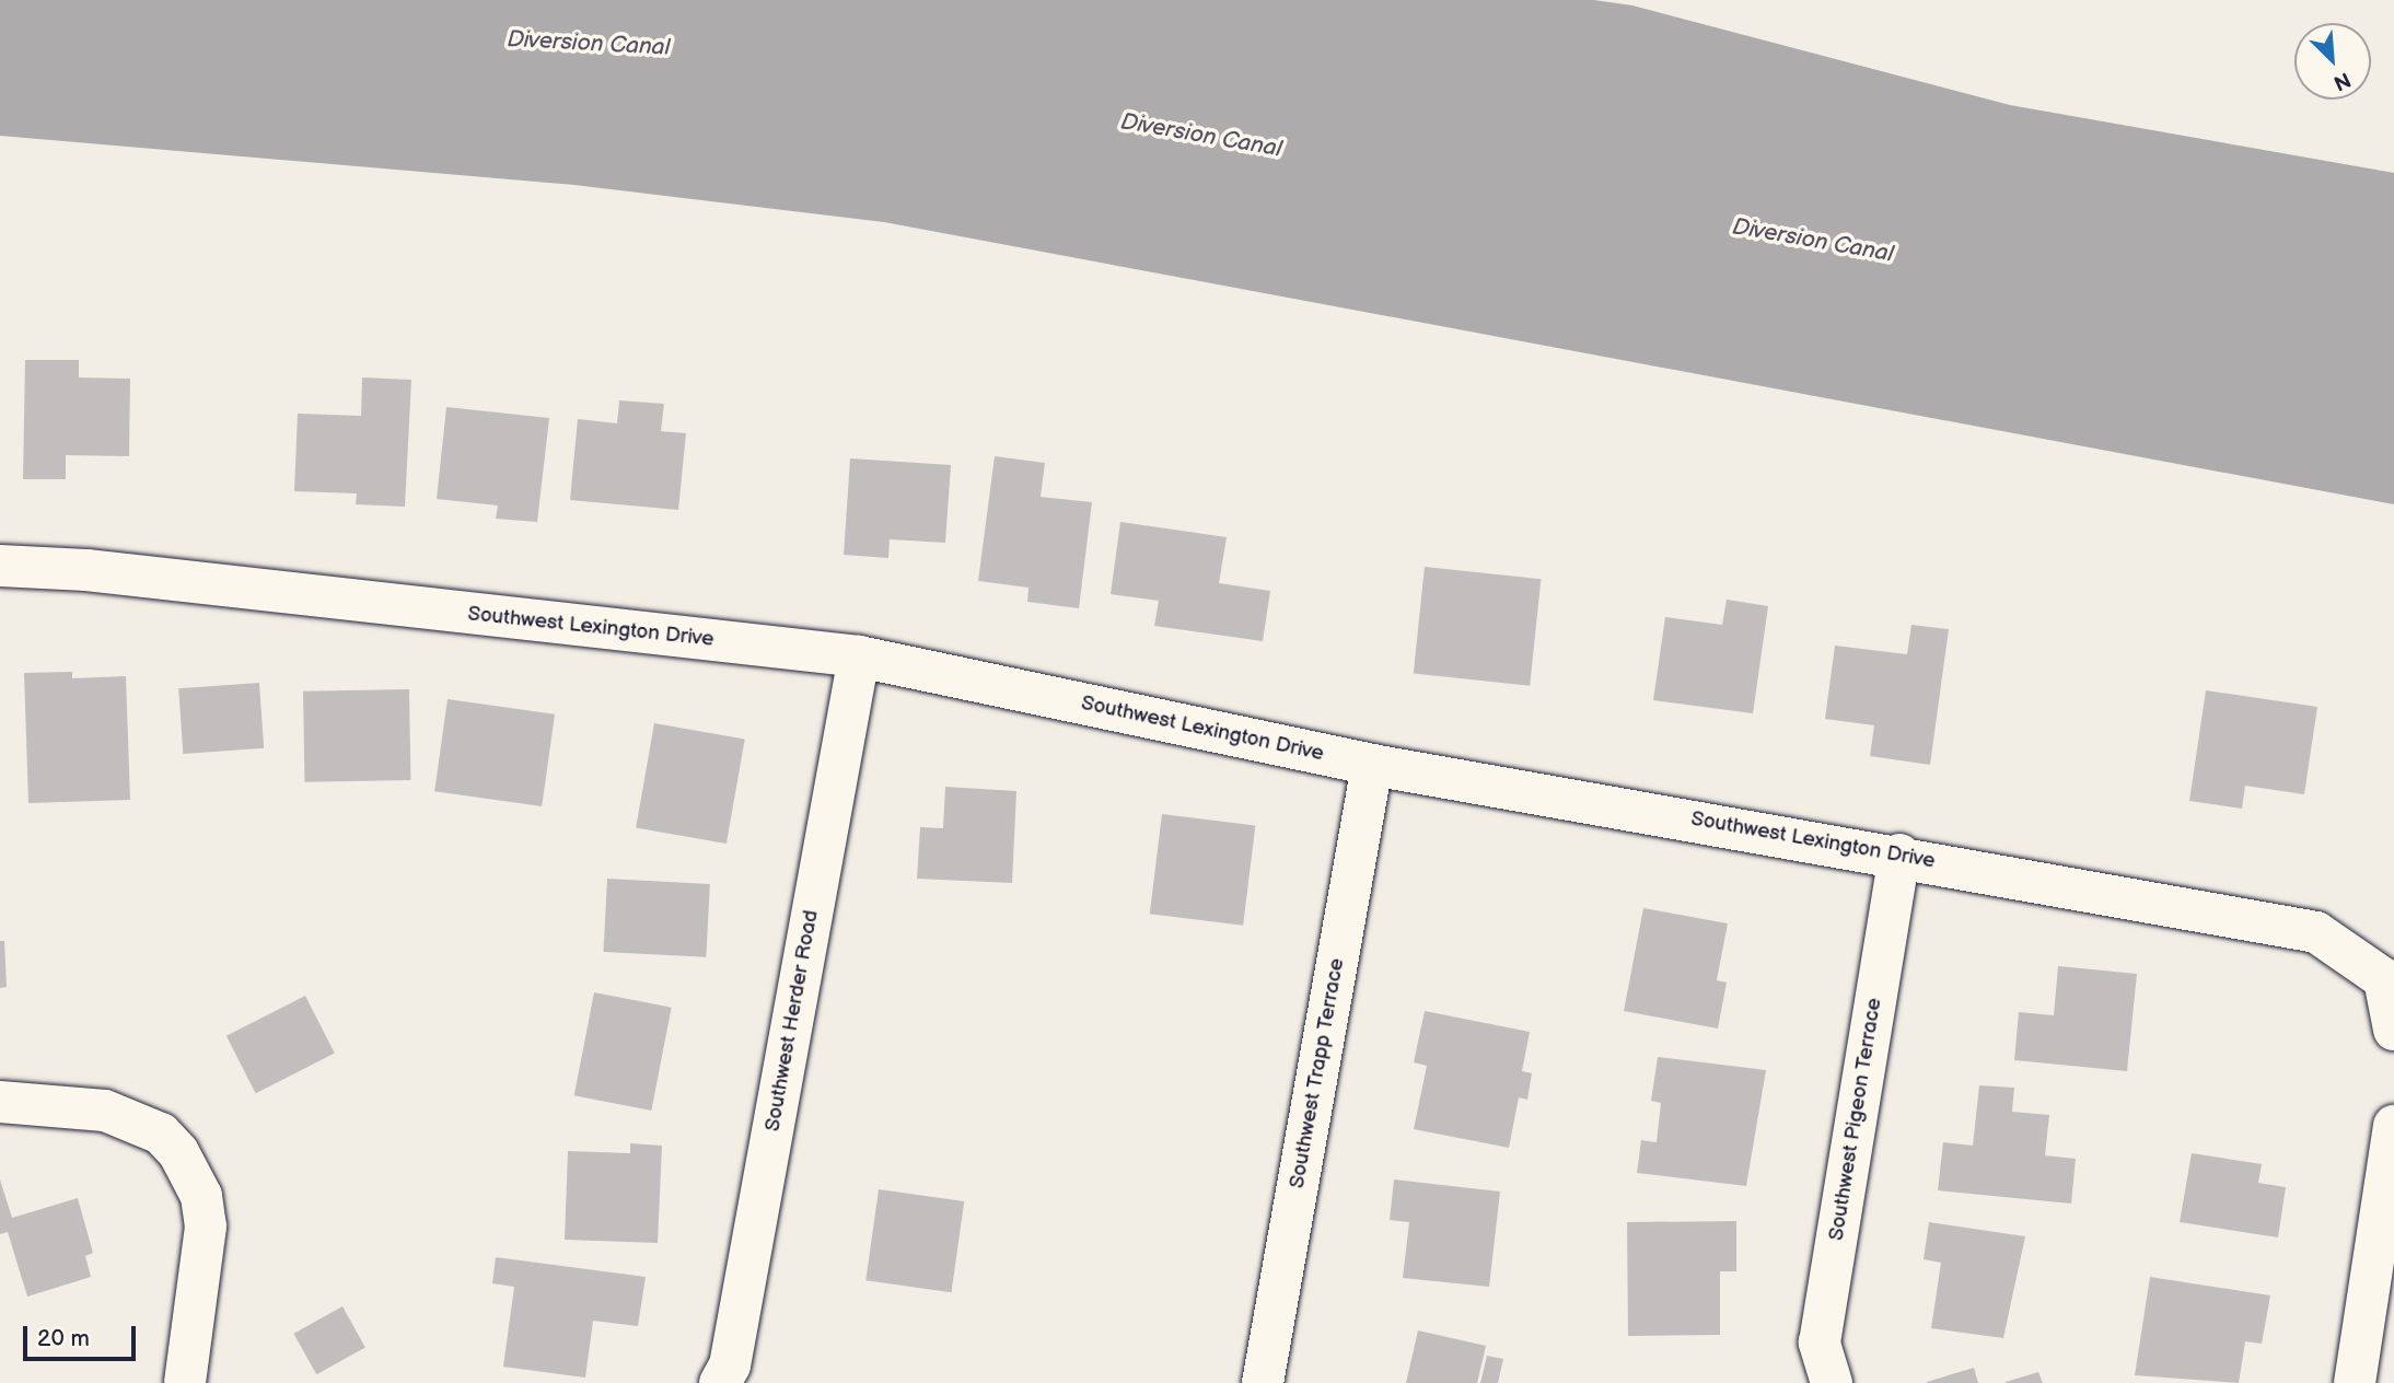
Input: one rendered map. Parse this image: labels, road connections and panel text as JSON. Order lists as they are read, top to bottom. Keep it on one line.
{"streets":{"street":["Southwest Lexington Drive","Southwest Herder Road","Southwest Trapp Terrace","Southwest Pigeon Terrace"]},"crossings":[["Southwest Lexington Drive","Southwest Herder Road"],["Southwest Lexington Drive","Southwest Trapp Terrace"],["Southwest Lexington Drive","Southwest Pigeon Terrace"]],"water":["Diversion Canal"],"scale_bar":"20 m","north":"bottom right"}
